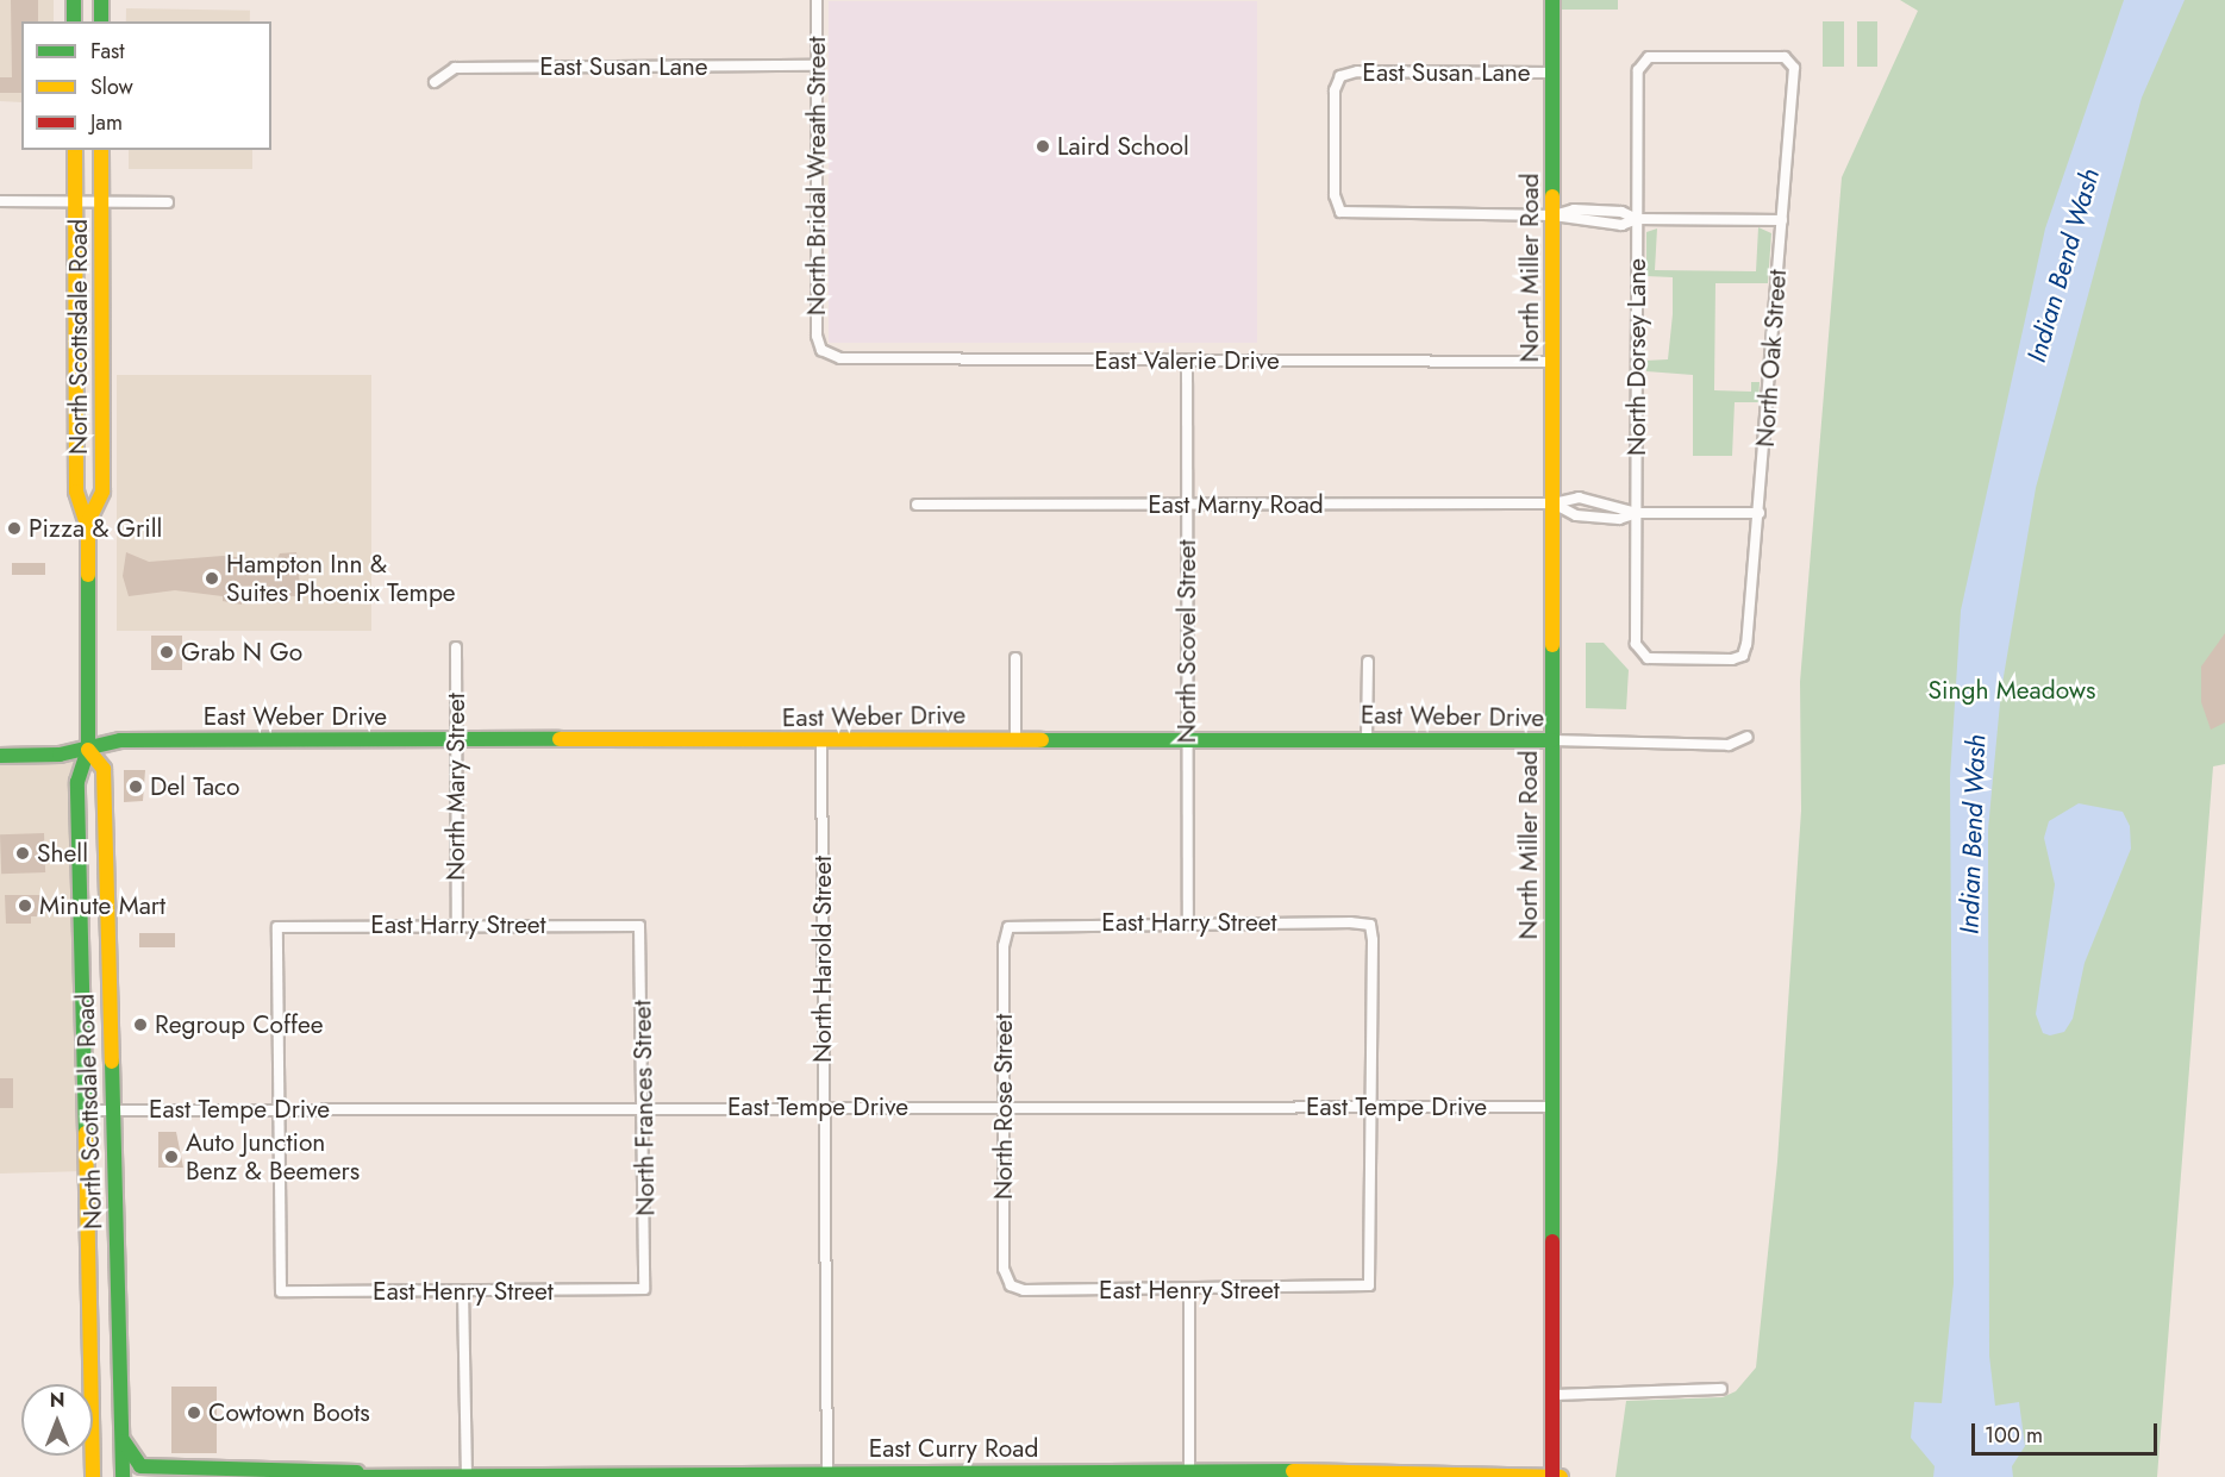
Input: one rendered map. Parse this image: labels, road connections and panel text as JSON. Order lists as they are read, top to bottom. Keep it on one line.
{"streets":{"main road":["North Miller Road","North Scottsdale Road","East Weber Drive","East Curry Road"],"street":["East Susan Lane","North Bridal Wreath Street","North Dorsey Lane","North Oak Street","East Valerie Drive","East Marny Road","North Scovel Street","North Mary Street","East Harry Street","North Harold Street","East Tempe Drive","North Rose Street","North Frances Street","East Henry Street"]},"crossings":[["East Susan Lane","North Bridal Wreath Street"],["East Susan Lane","North Miller Road"],["North Bridal Wreath Street","East Valerie Drive"],["North Miller Road","East Valerie Drive"],["North Miller Road","East Marny Road"],["North Miller Road","East Weber Drive"],["North Miller Road","East Tempe Drive"],["North Miller Road","East Curry Road"],["North Scottsdale Road","East Weber Drive"],["North Scottsdale Road","East Tempe Drive"],["North Dorsey Lane","North Oak Street"],["North Dorsey Lane","East Marny Road"],["North Oak Street","East Marny Road"],["East Valerie Drive","North Scovel Street"],["East Marny Road","North Scovel Street"],["North Scovel Street","East Weber Drive"],["North Scovel Street","East Harry Street"],["East Weber Drive","North Mary Street"],["East Weber Drive","North Harold Street"],["North Mary Street","East Harry Street"],["East Harry Street","East Tempe Drive"],["East Harry Street","North Rose Street"],["East Harry Street","North Frances Street"],["East Harry Street","East Henry Street"],["North Harold Street","East Tempe Drive"],["North Harold Street","East Curry Road"],["East Tempe Drive","North Rose Street"],["East Tempe Drive","North Frances Street"],["East Tempe Drive","East Henry Street"],["North Rose Street","East Henry Street"],["North Frances Street","East Henry Street"]],"water":["Indian Bend Wash"],"parks":["Singh Meadows"],"places":["Laird School","Pizza & Grill","Hampton Inn & Suites Phoenix Tempe","Grab N Go","Del Taco","Shell","Minute Mart","Regroup Coffee","Auto Junction Benz & Beemers","Cowtown Boots"],"legend":["Fast","Slow","Jam"],"scale_bar":"100 m","north":"top"}
